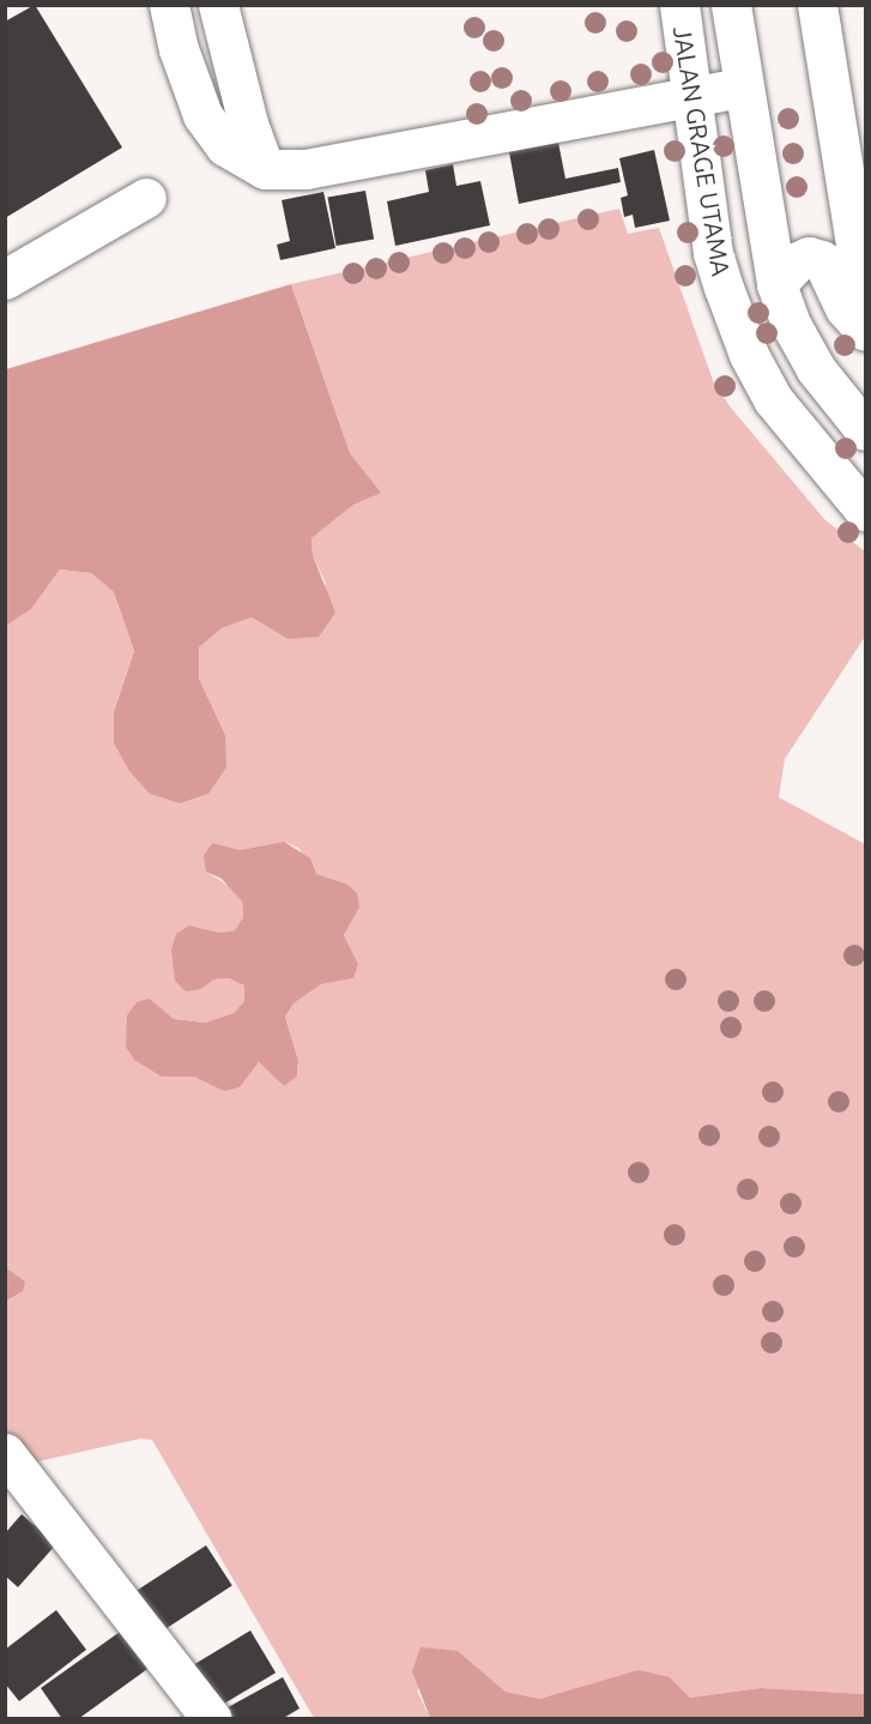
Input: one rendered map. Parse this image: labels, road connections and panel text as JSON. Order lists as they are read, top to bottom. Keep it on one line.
{"streets":{"street":["JALAN GRAGE UTAMA"]}}
